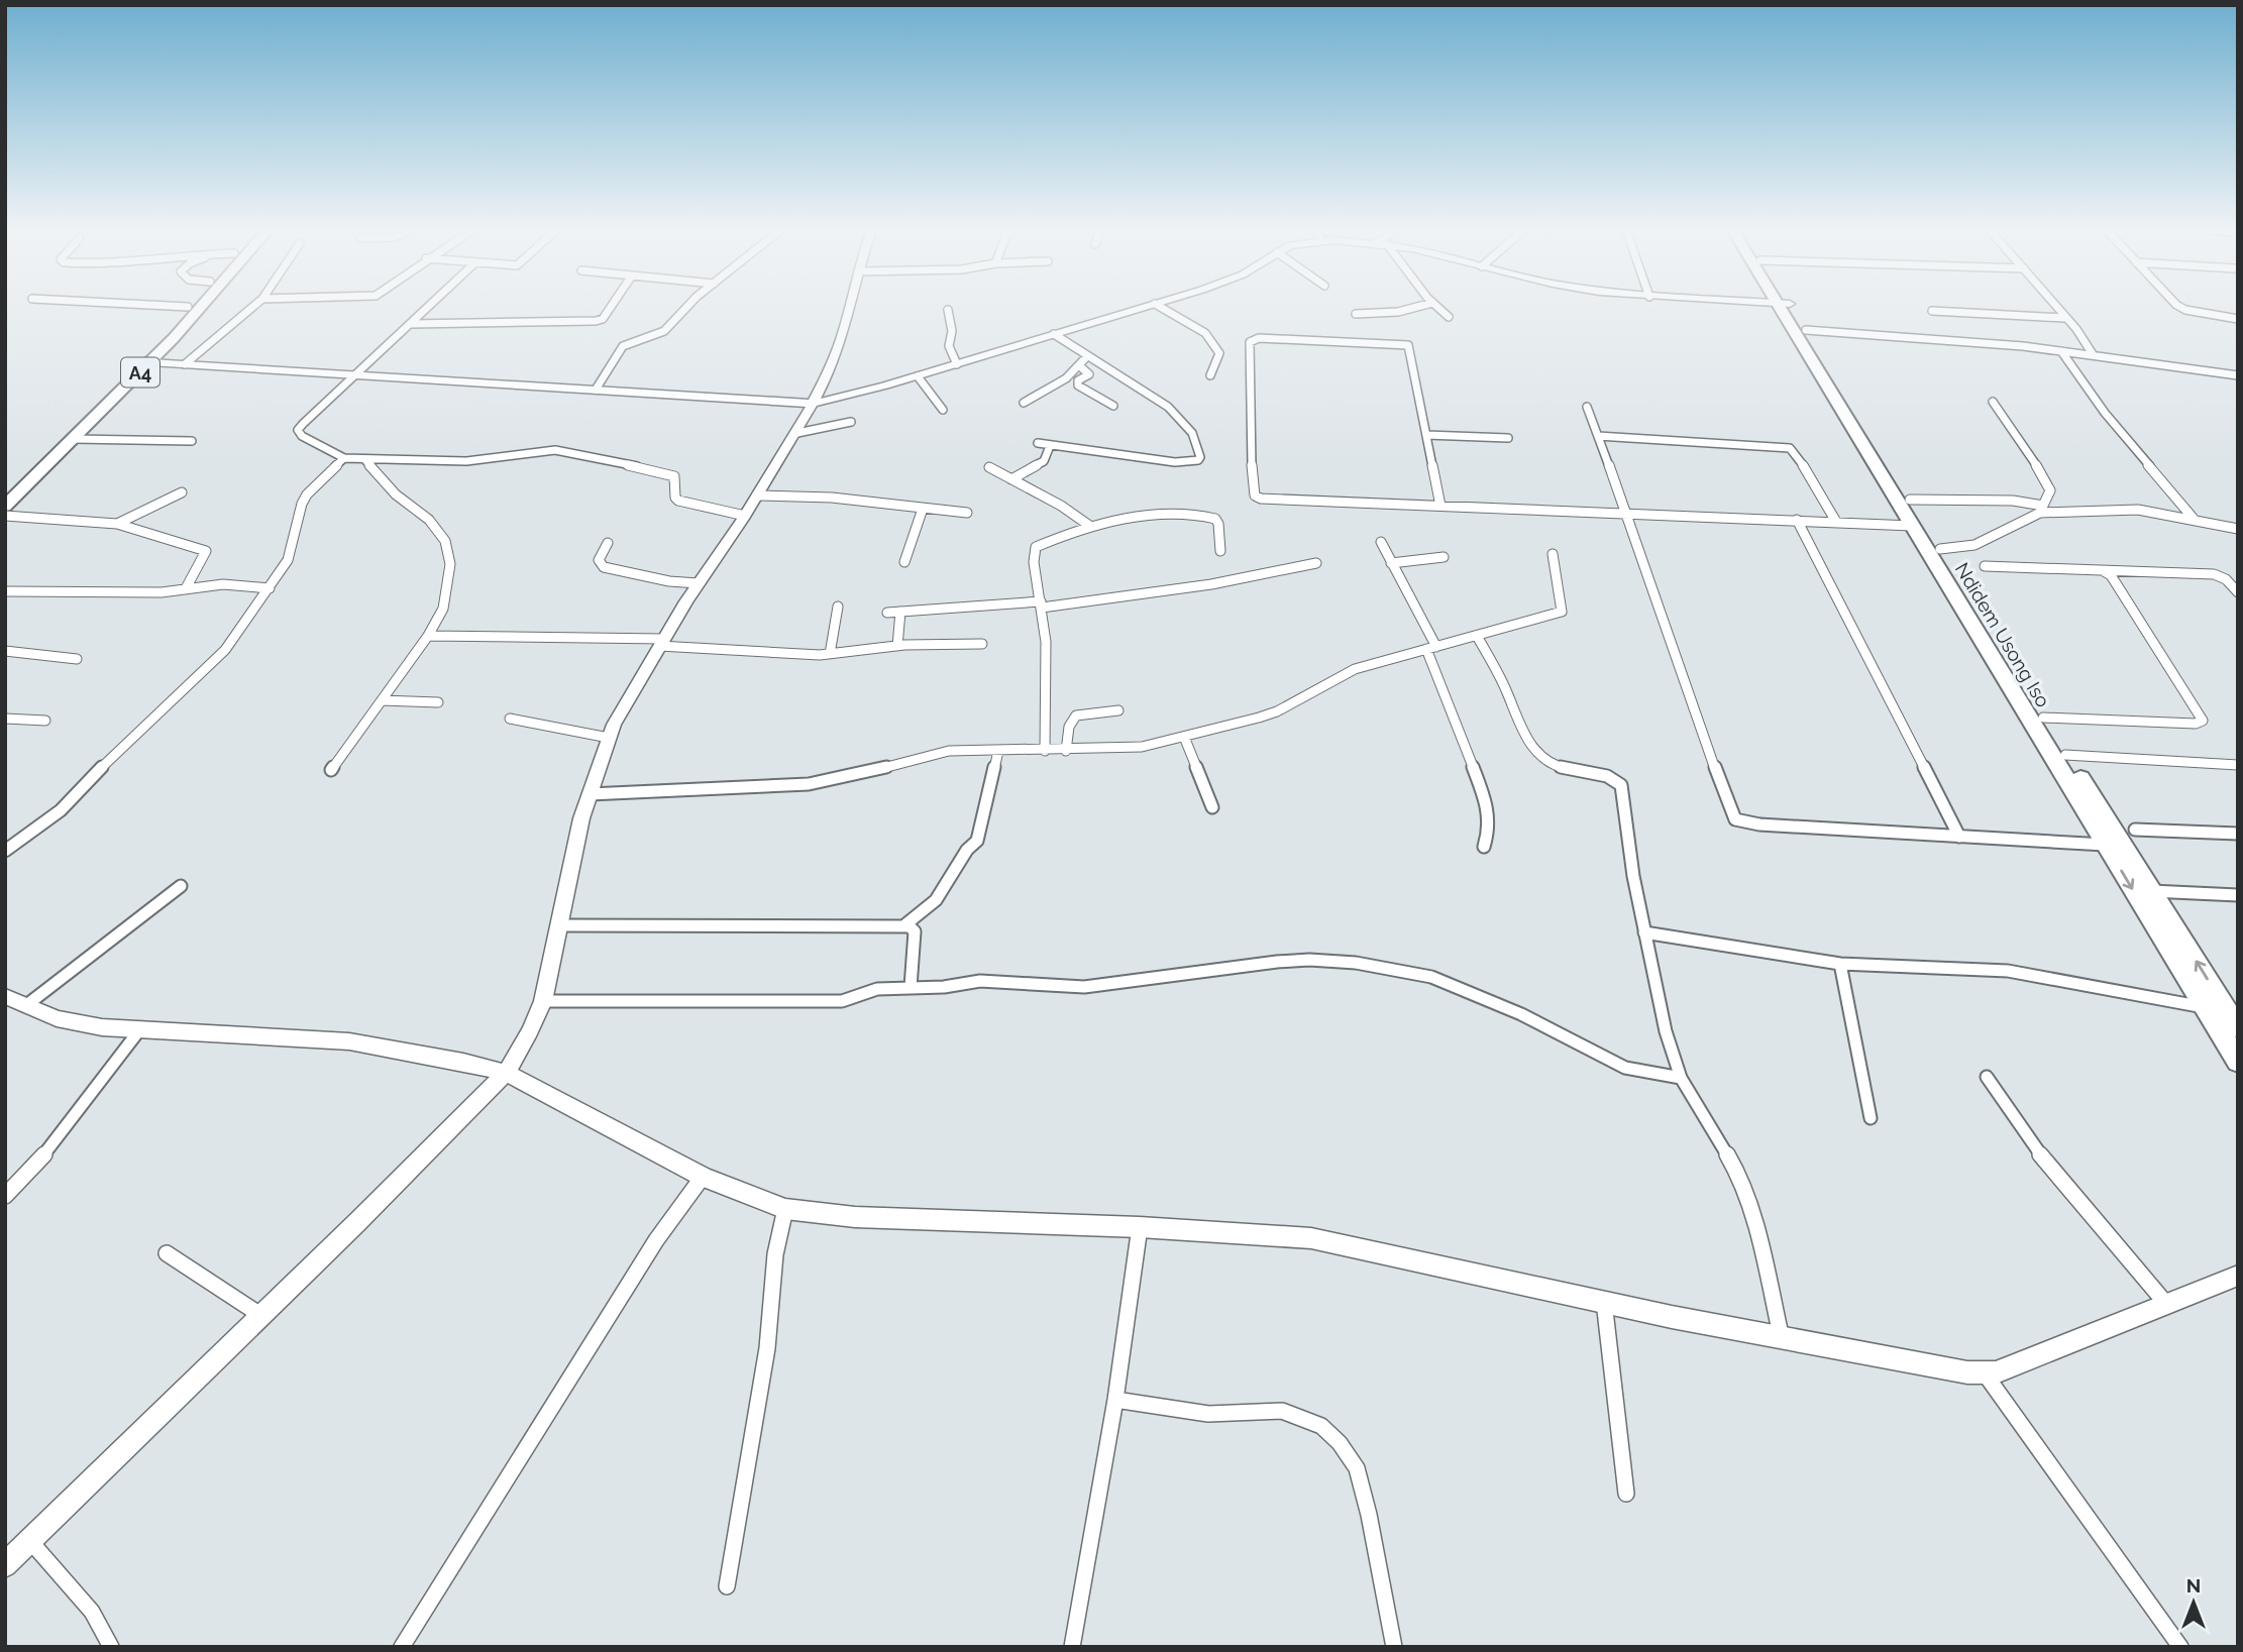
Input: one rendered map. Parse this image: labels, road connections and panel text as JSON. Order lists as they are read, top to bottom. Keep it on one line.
{"streets":{"highway":["A4","Ndidem Usong Iso"]},"north":"top"}
